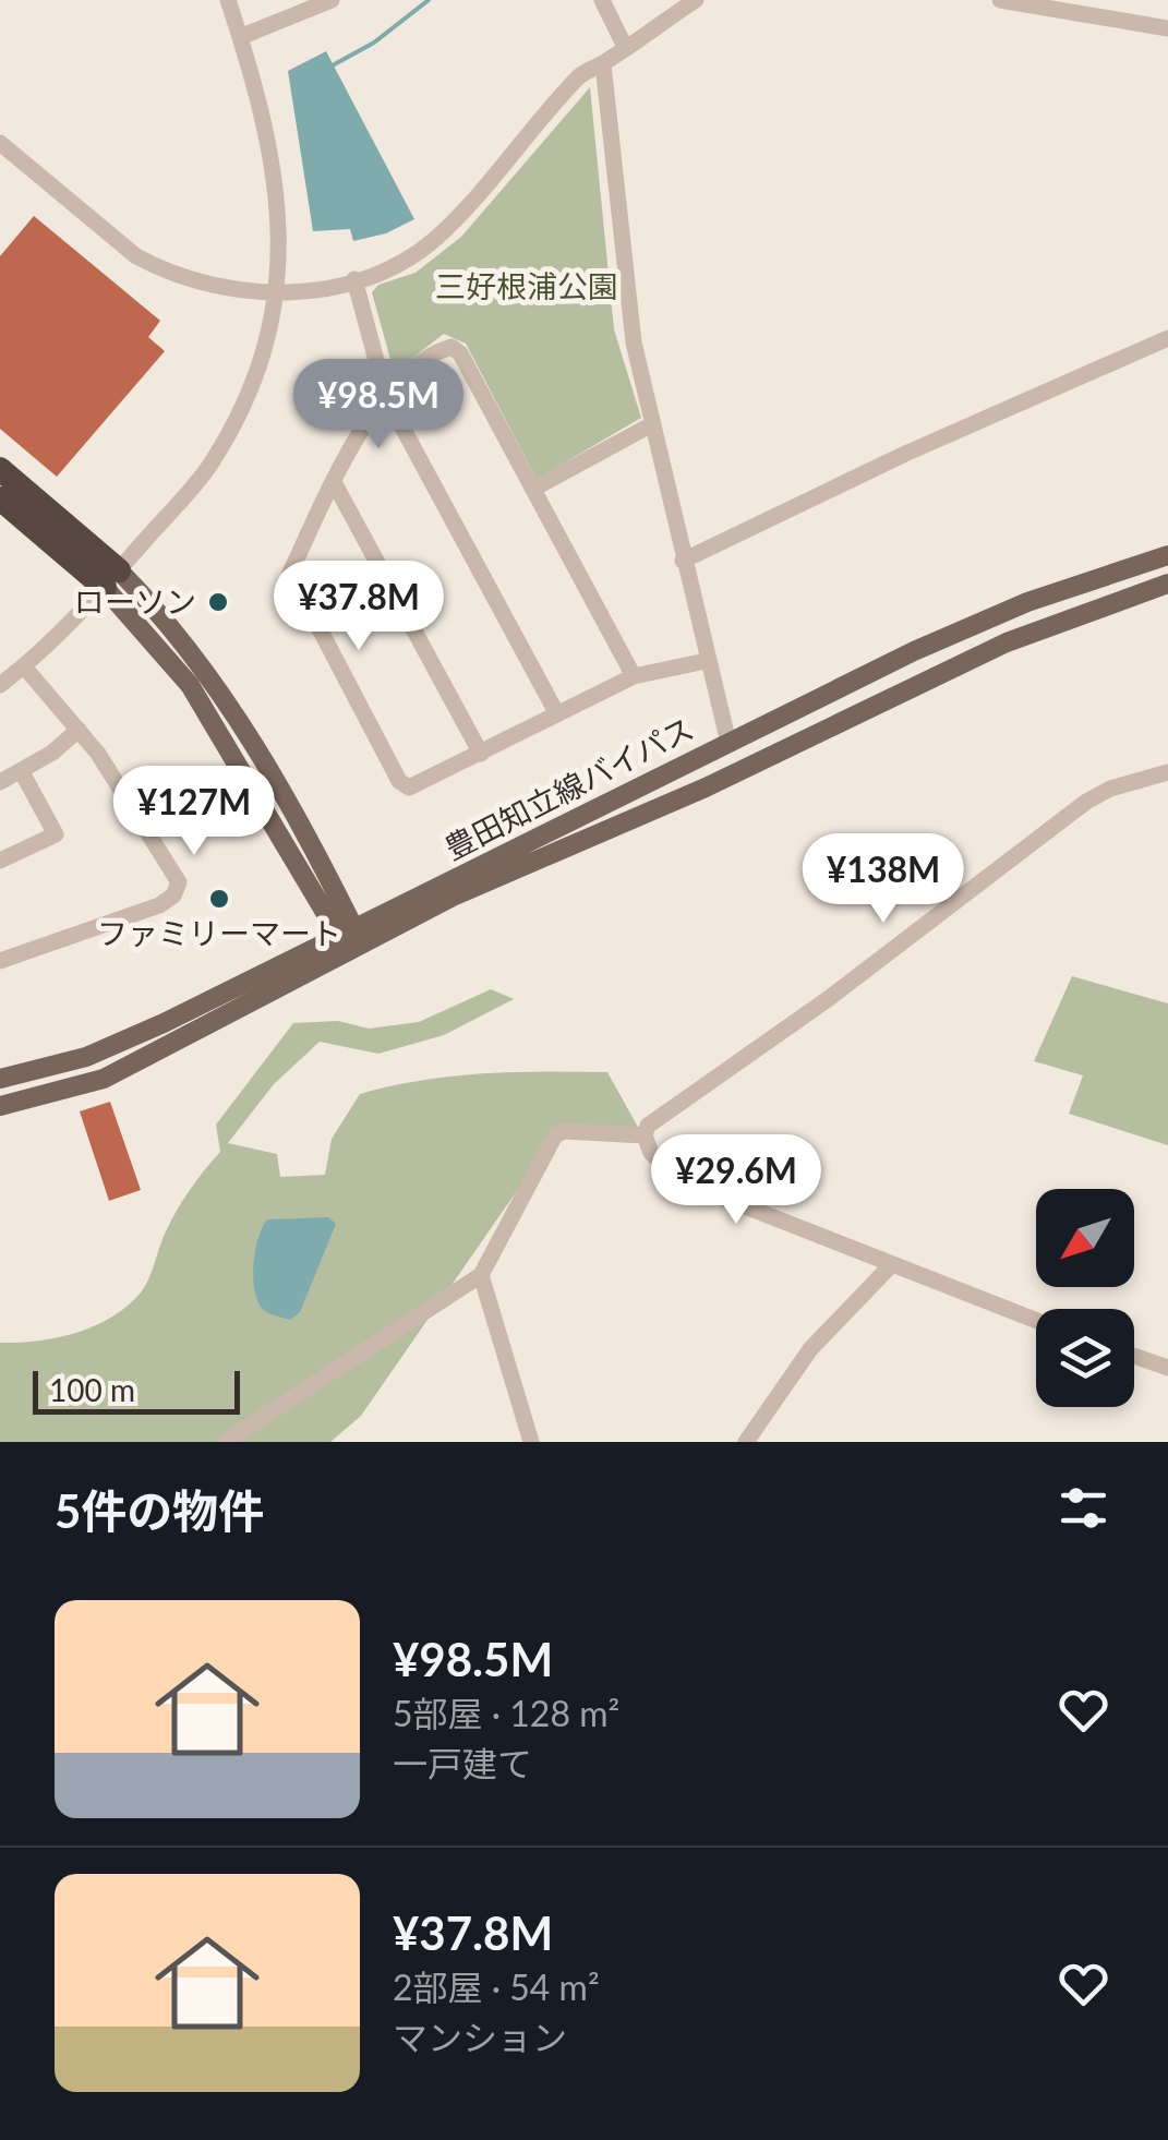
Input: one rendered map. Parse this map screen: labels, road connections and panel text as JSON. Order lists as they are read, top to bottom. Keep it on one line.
{"streets":{"main road":["豊田知立線バイパス"]},"parks":["三好根浦公園"],"places":["ローソン","ファミリーマート"],"scale_bar":"100 m","north":"bottom left","page":{"price":["¥98.5M","¥37.8M","¥127M","¥138M","¥29.6M"],"scale":"100 m","heading":"5件の物件","list":[{"name":"¥98.5M","note":"5部屋 · 128 m² · 一戸建て"},{"name":"¥37.8M","note":"2部屋 · 54 m² · マンション"}]}}
